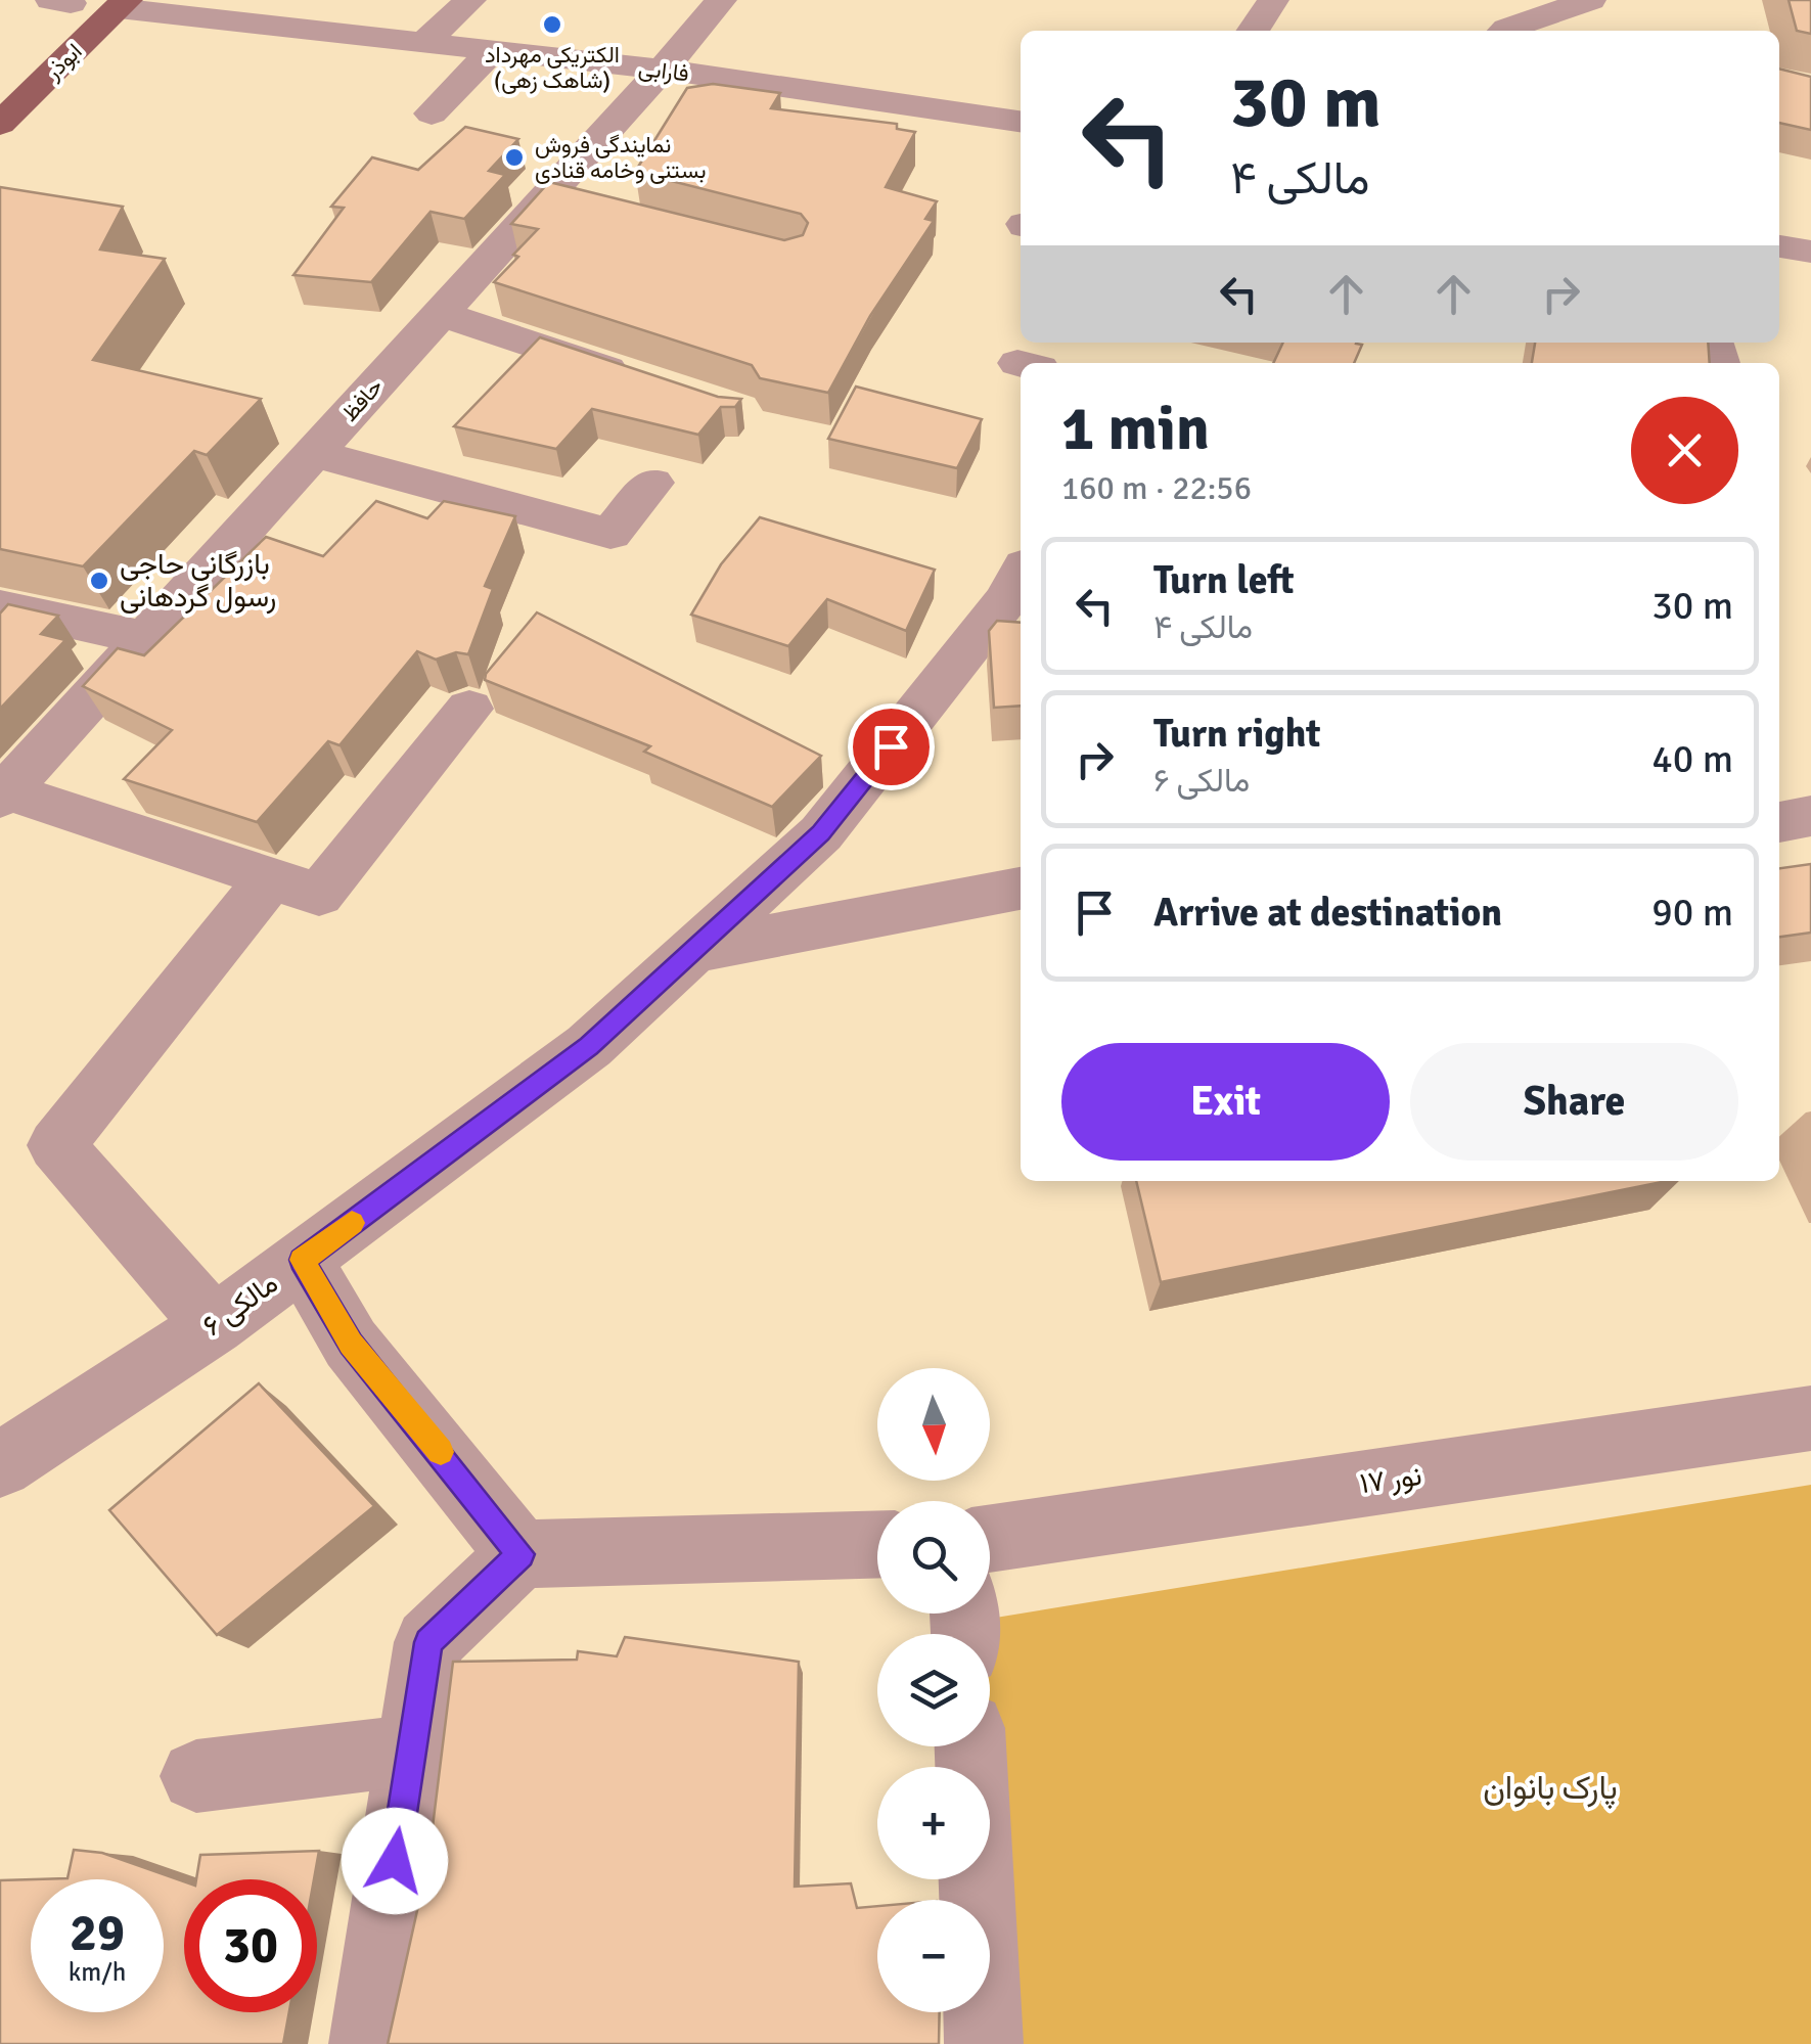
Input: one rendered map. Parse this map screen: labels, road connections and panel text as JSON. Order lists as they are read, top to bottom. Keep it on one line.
{"streets":{"main road":["ابوذر"],"street":["فارابی","حافظ","مالکی ۶","نور ۱۷"]},"crossings":[["ابوذر","فارابی"],["فارابی","حافظ"]],"parks":["پارک بانوان"],"places":["الکتریکی مهرداد (شاهک زهی)","نمایندگی فروش بستنی وخامه قنادی","بازرگانی حاجی رسول گردهانی"],"north":"bottom","page":{"turn":["30 m","مالکی ۴"],"heading":["1 min","160 m · 22:56"],"list":[{"name":"Turn left","note":"مالکی ۴","value":"30 m"},{"name":"Turn right","note":"مالکی ۶","value":"40 m"},{"name":"Arrive at destination","value":"90 m"}],"buttons":["Exit","Share"],"map_buttons":["+","−"],"speed":"29 km/h","limit":"30"}}
